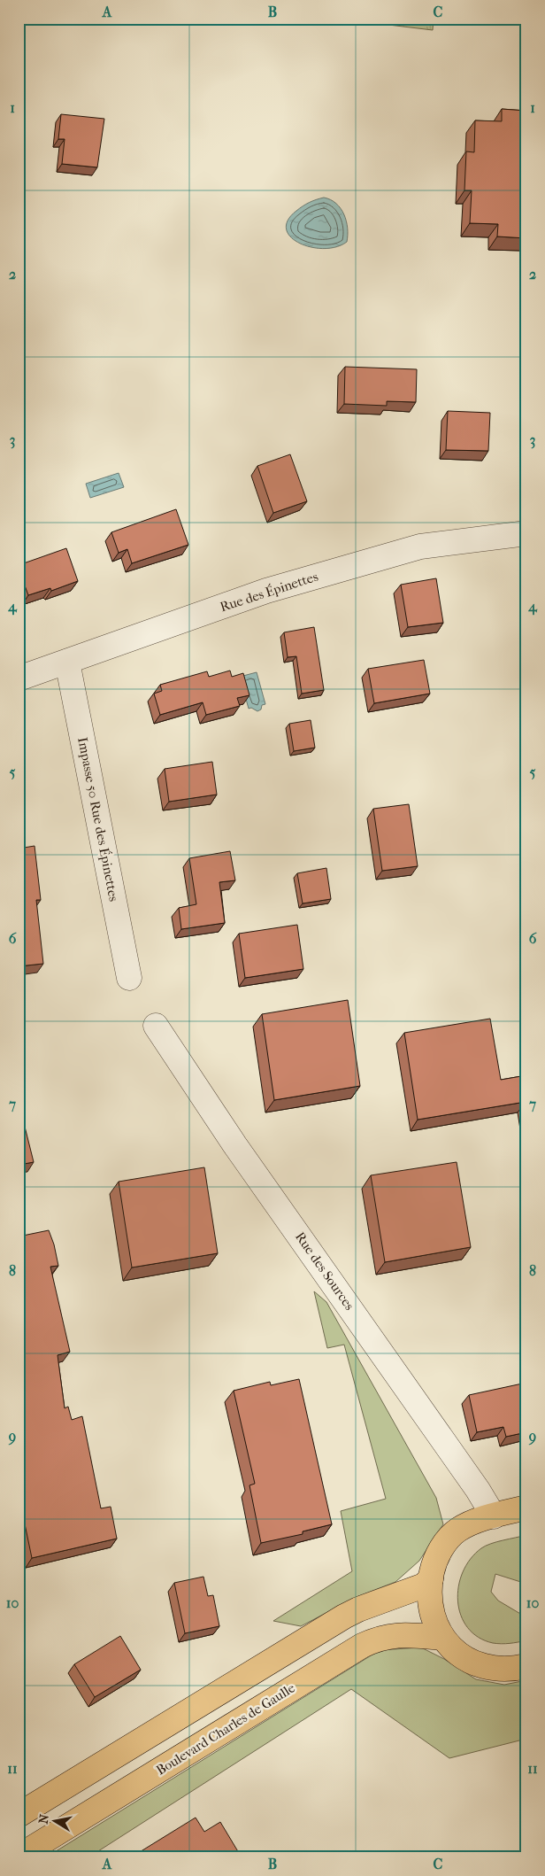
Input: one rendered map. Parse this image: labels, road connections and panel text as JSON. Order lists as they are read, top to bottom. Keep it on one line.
{"streets":{"main road":["Boulevard Charles de Gaulle"],"street":["Rue des Épinettes","Impasse 50 Rue des Épinettes","Rue des Sources"]},"crossings":[["Rue des Épinettes","Impasse 50 Rue des Épinettes"]],"north":"left","grid":{"columns":["A","B","C"],"rows":["1","2","3","4","5","6","7","8","9","10","11"]}}
